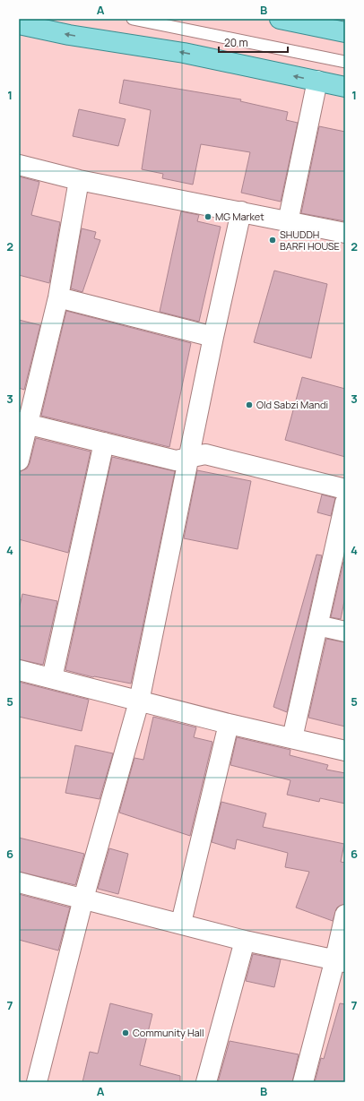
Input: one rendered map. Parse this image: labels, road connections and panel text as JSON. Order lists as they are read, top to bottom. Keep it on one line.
{"places":["MG Market","SHUDDH BARFI HOUSE","Old Sabzi Mandi","Community Hall"],"scale_bar":"20 m","grid":{"columns":["A","B"],"rows":["1","2","3","4","5","6","7"]}}
